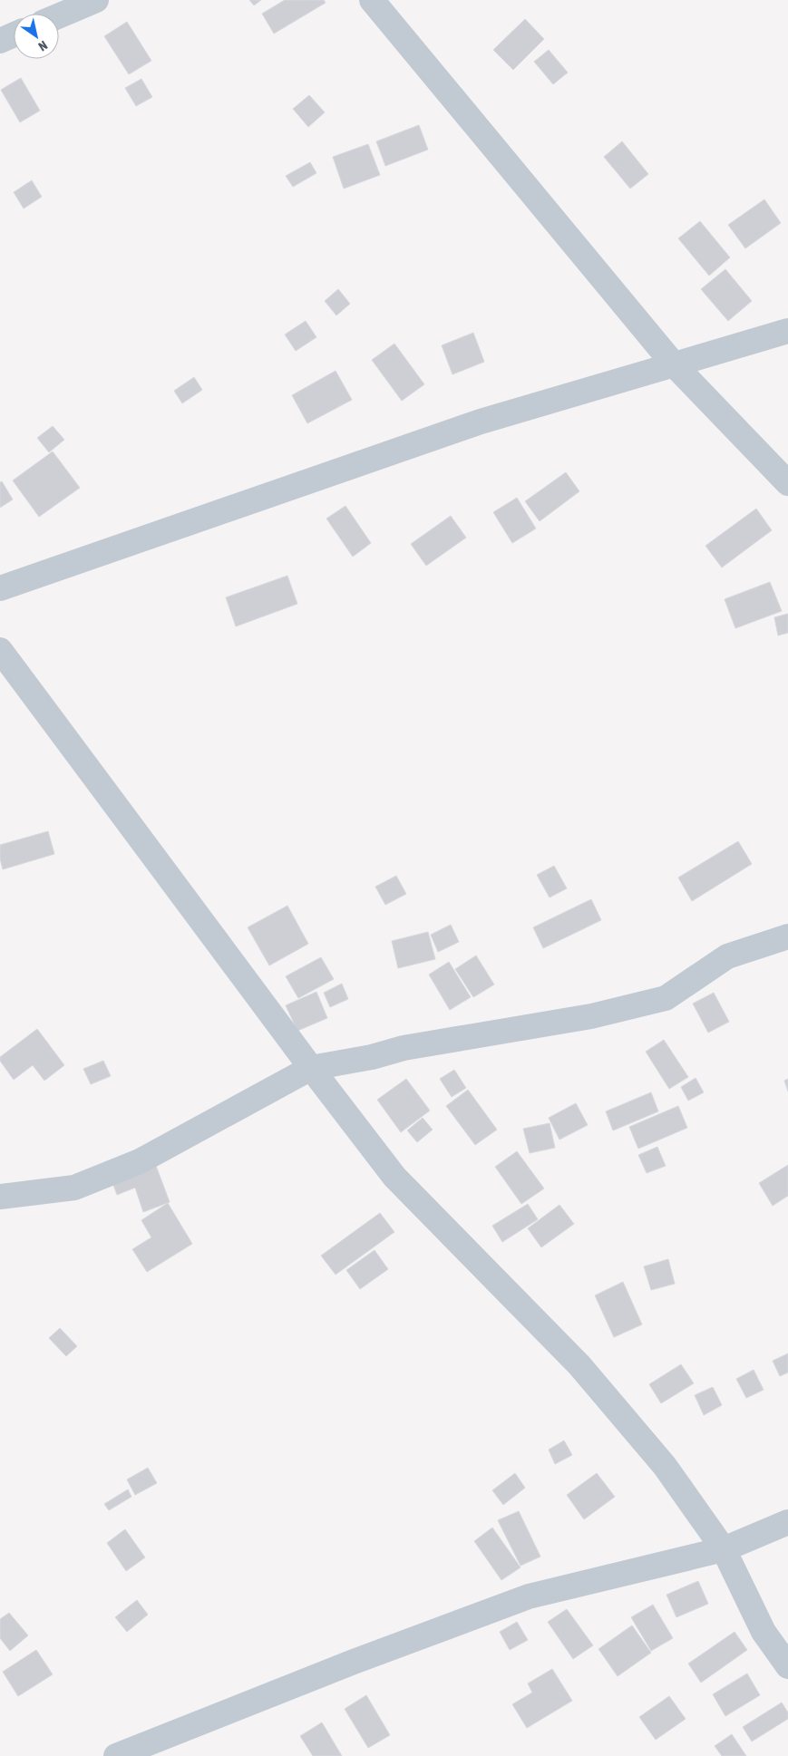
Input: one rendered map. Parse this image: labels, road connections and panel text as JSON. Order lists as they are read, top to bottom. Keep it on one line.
{"north":"bottom right"}
